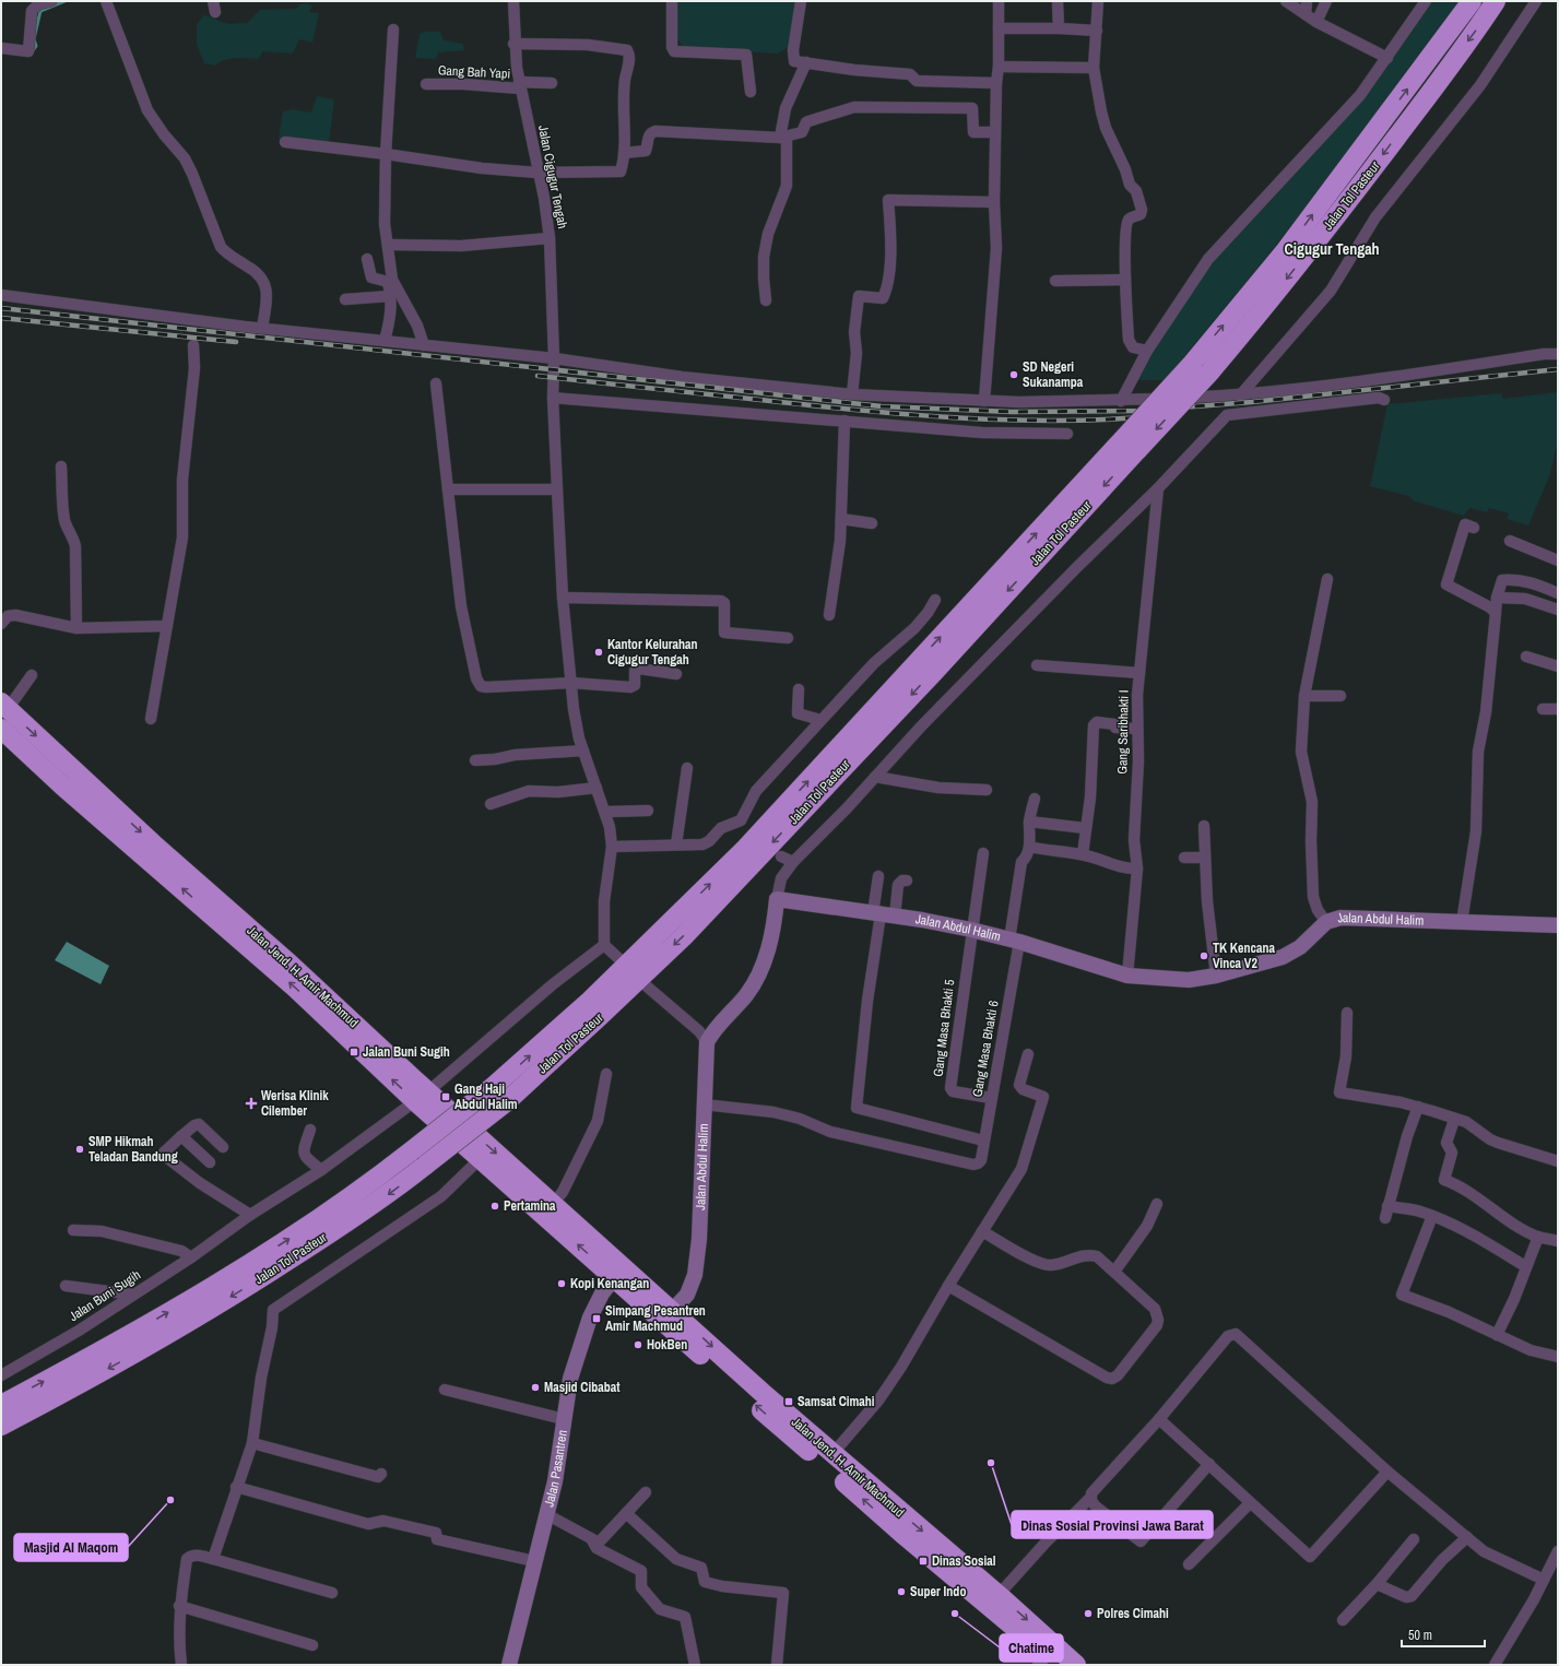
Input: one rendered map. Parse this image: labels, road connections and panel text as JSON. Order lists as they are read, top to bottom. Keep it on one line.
{"streets":{"highway":["Jalan Tol Pasteur","Jalan Jend. H. Amir Machmud"],"street":["Gang Bah Yapi","Jalan Cigugur Tengah","Gang Saribhakti I","Jalan Abdul Halim","Gang Masa Bhakti 5","Gang Masa Bhakti 6","Jalan Buni Sugih","Jalan Pasantren"]},"crossings":[["Gang Bah Yapi","Jalan Cigugur Tengah"],["Gang Saribhakti I","Jalan Abdul Halim"],["Jalan Abdul Halim","Jalan Jend. H. Amir Machmud"],["Jalan Abdul Halim","Gang Masa Bhakti 5"],["Jalan Abdul Halim","Gang Masa Bhakti 6"],["Jalan Jend. H. Amir Machmud","Jalan Buni Sugih"],["Jalan Jend. H. Amir Machmud","Jalan Pasantren"],["Gang Masa Bhakti 5","Gang Masa Bhakti 6"]],"districts":["Cigugur Tengah"],"places":{"other":["SD Negeri Sukanampa","Kantor Kelurahan Cigugur Tengah","TK Kencana Vinca V2","SMP Hikmah Teladan Bandung","Pertamina","Kopi Kenangan","HokBen","Masjid Cibabat","Dinas Sosial Provinsi Jawa Barat","Masjid Al Maqom","Super Indo","Chatime","Polres Cimahi"],"transit":["Jalan Buni Sugih","Gang Haji Abdul Halim","Simpang Pesantren Amir Machmud","Samsat Cimahi","Dinas Sosial"],"health":["Werisa Klinik Cilember"]},"scale_bar":"50 m"}
